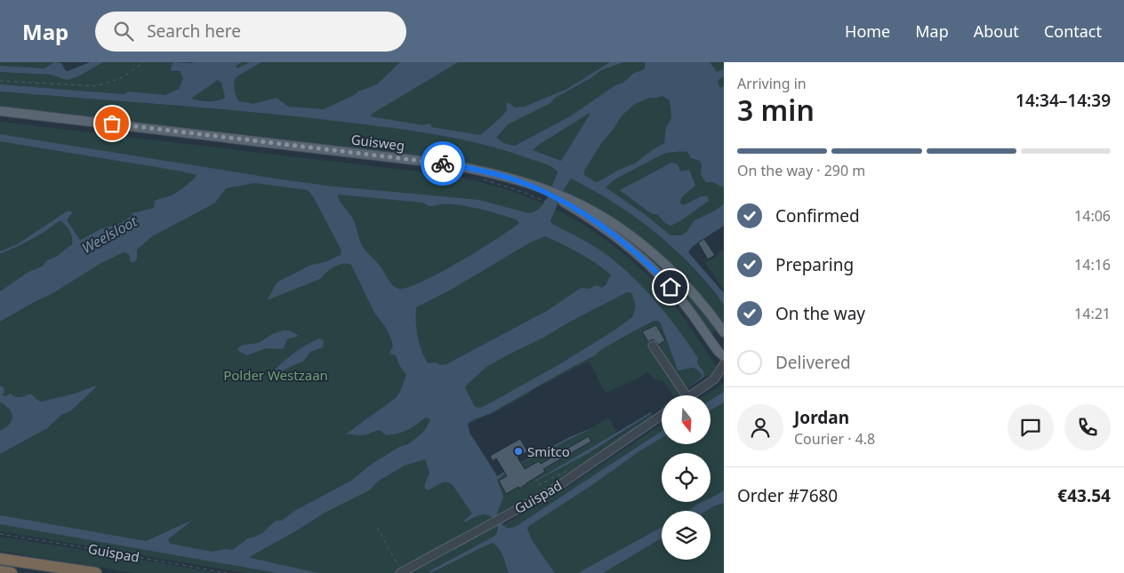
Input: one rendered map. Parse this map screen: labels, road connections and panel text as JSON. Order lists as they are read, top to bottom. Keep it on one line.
{"streets":{"main road":["Guisweg"],"street":["Guispad"]},"water":["Weelsloot"],"parks":["Polder Westzaan"],"places":["Smitco"],"north":"bottom","page":{"header":"Map","search":"Search here","nav":["Home","Map","About","Contact"],"heading":["3 min","Arriving in","14:34–14:39"],"panel":["Jordan","Courier · 4.8","Order #7680","€43.54"],"bar":"On the way · 290 m","list":[["Confirmed","14:06"],["Preparing","14:16"],["On the way","14:21"],"Delivered"]}}
